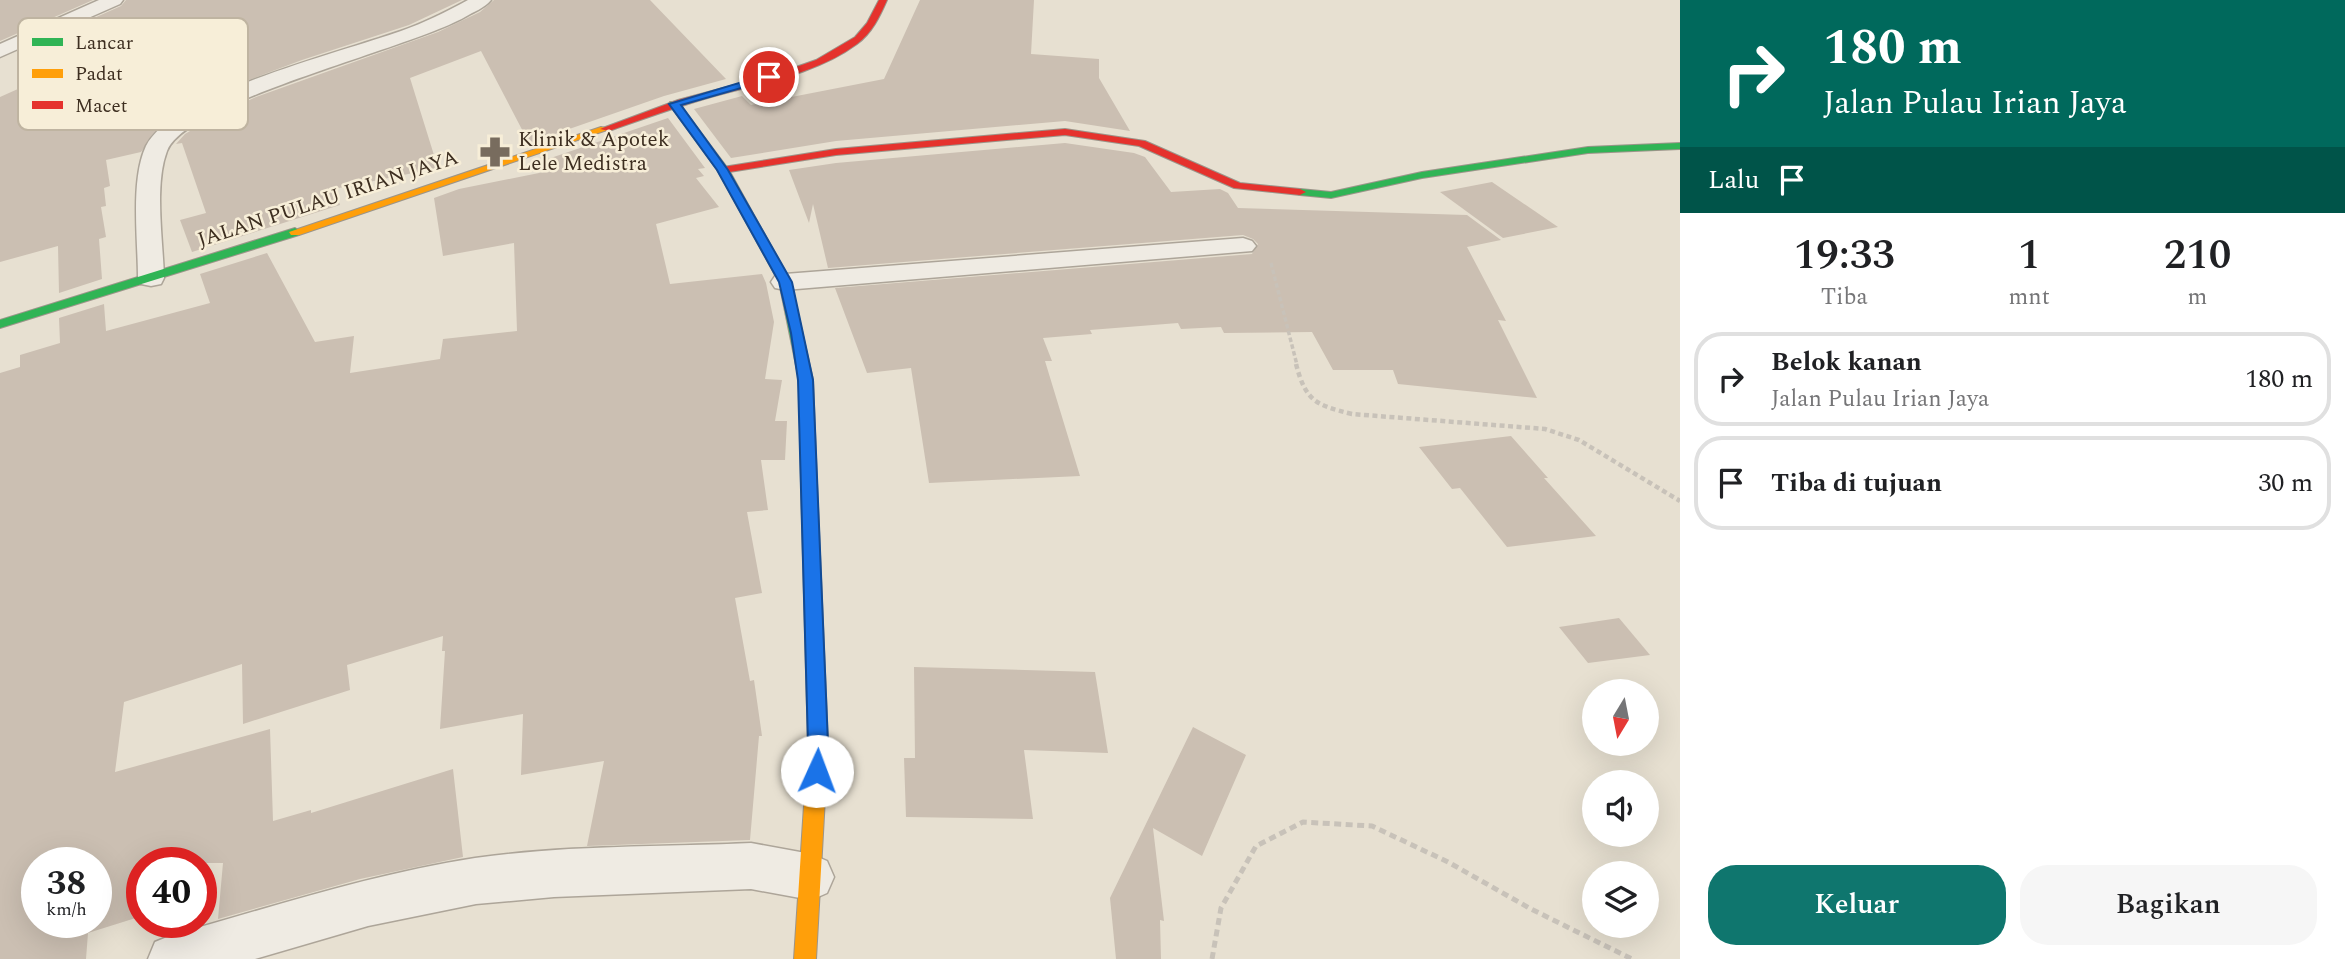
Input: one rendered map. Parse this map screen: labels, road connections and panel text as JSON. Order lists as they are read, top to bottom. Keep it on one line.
{"streets":{"street":["JALAN PULAU IRIAN JAYA"]},"places":{"pharmacy":["Klinik & Apotek Lele Medistra"]},"legend":["Lancar","Padat","Macet"],"north":"bottom","page":{"turn":["180 m","Jalan Pulau Irian Jaya"],"then":"Lalu","eta":["19:33","Tiba","1","mnt","210","m"],"list":[{"name":"Belok kanan","note":"Jalan Pulau Irian Jaya","value":"180 m"},{"name":"Tiba di tujuan","value":"30 m"}],"speed":"38 km/h","limit":"40","buttons":["Keluar","Bagikan"]}}
